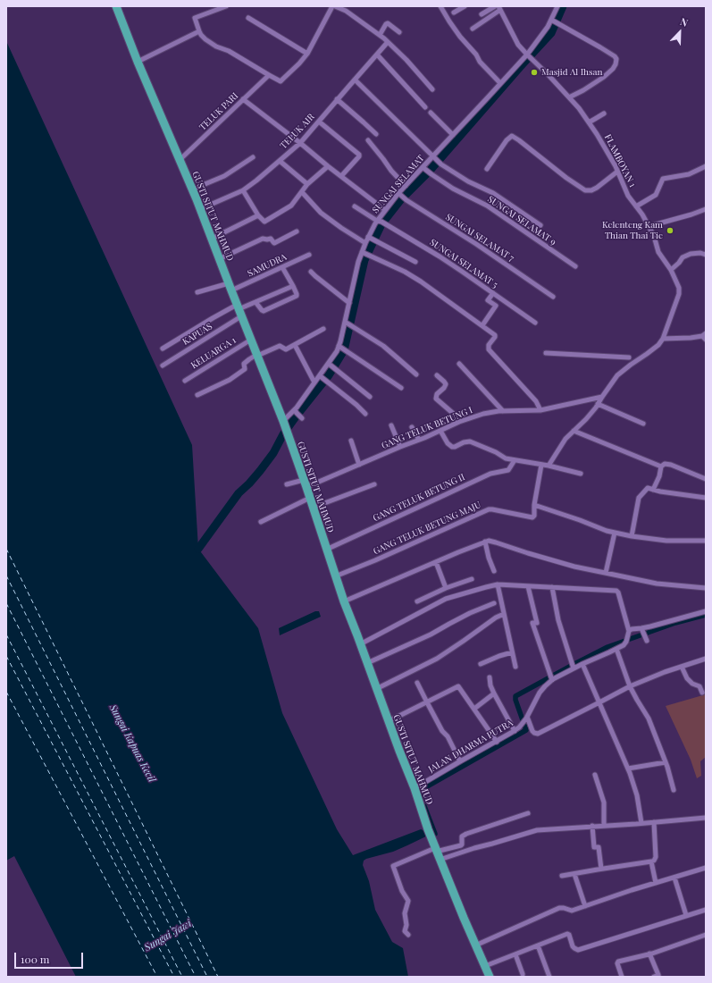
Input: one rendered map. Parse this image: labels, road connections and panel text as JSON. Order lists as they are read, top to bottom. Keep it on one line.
{"streets":{"highway":["GUSTI SITUT MAHMUD"],"street":["TELUK PARI","TELUK AIR","FLAMBOYAN 1","SUNGAI SELAMAT","SUNGAI SELAMAT 9","SUNGAI SELAMAT 7","SUNGAI SELAMAT 5","SAMUDRA","KAPUAS","KELUARGA 1","GANG TELUK BETUNG I","GANG TELUK BETUNG II","GANG TELUK BETUNG MAJU","JALAN DHARMA PUTRA"]},"crossings":[["TELUK PARI","GUSTI SITUT MAHMUD"],["TELUK AIR","GUSTI SITUT MAHMUD"],["FLAMBOYAN 1","SUNGAI SELAMAT"],["SUNGAI SELAMAT","GUSTI SITUT MAHMUD"],["SUNGAI SELAMAT","SUNGAI SELAMAT 9"],["SUNGAI SELAMAT","SUNGAI SELAMAT 7"],["SUNGAI SELAMAT","SUNGAI SELAMAT 5"],["GUSTI SITUT MAHMUD","SAMUDRA"],["GUSTI SITUT MAHMUD","KAPUAS"],["GUSTI SITUT MAHMUD","KELUARGA 1"],["GUSTI SITUT MAHMUD","GANG TELUK BETUNG I"],["GUSTI SITUT MAHMUD","GANG TELUK BETUNG II"],["GUSTI SITUT MAHMUD","GANG TELUK BETUNG MAJU"],["GUSTI SITUT MAHMUD","JALAN DHARMA PUTRA"]],"water":["Sungai Kapuas Kecil","Sungai Jawi"],"places":["Masjid Al Ihsan","Kelenteng Kam Thian Thai Tie"],"scale_bar":"100 m","north":"top right"}
